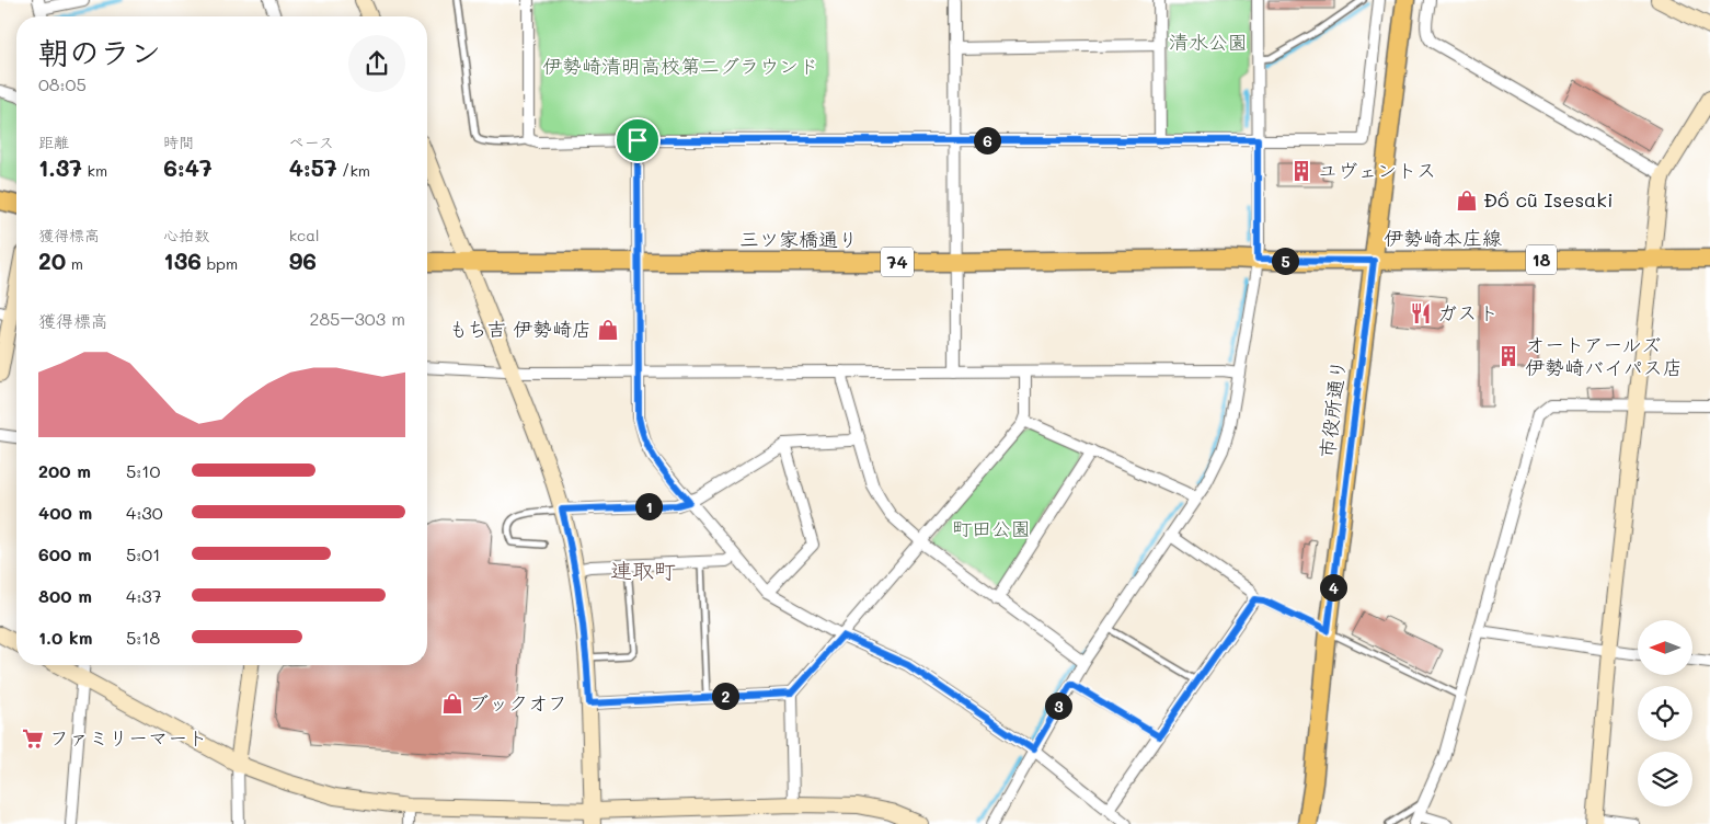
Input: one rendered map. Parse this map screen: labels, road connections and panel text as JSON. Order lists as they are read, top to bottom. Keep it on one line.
{"streets":{"main road":["伊勢崎本庄線","三ツ家橋通り","18","74","市役所通り"]},"crossings":[["伊勢崎本庄線","三ツ家橋通り"],["伊勢崎本庄線","市役所通り"],["三ツ家橋通り","市役所通り"]],"districts":["連取町"],"parks":["清水公園","伊勢崎清明高校第二グラウンド","町田公園"],"places":{"building":["ユヴェントス","オートアールズ 伊勢崎バイパス店"],"shop":["Đồ cũ Isesaki","もち吉 伊勢崎店","ブックオフ"],"restaurant":["ガスト"],"supermarket":["ファミリーマート"]},"north":"left","page":{"heading":["朝のラン","08:05"],"stats":[["距離","1.37 km"],["時間","6:47"],["ペース","4:57 /km"],["獲得標高","20 m"],["心拍数","136 bpm"],["kcal","96"]],"pins":["6","5","1","4","2","3"],"chart":["獲得標高","285–303 m"],"list":[{"name":"200 m","note":"5:10"},{"name":"400 m","note":"4:30"},{"name":"600 m","note":"5:01"},{"name":"800 m","note":"4:37"},{"name":"1.0 km","note":"5:18"}]}}
